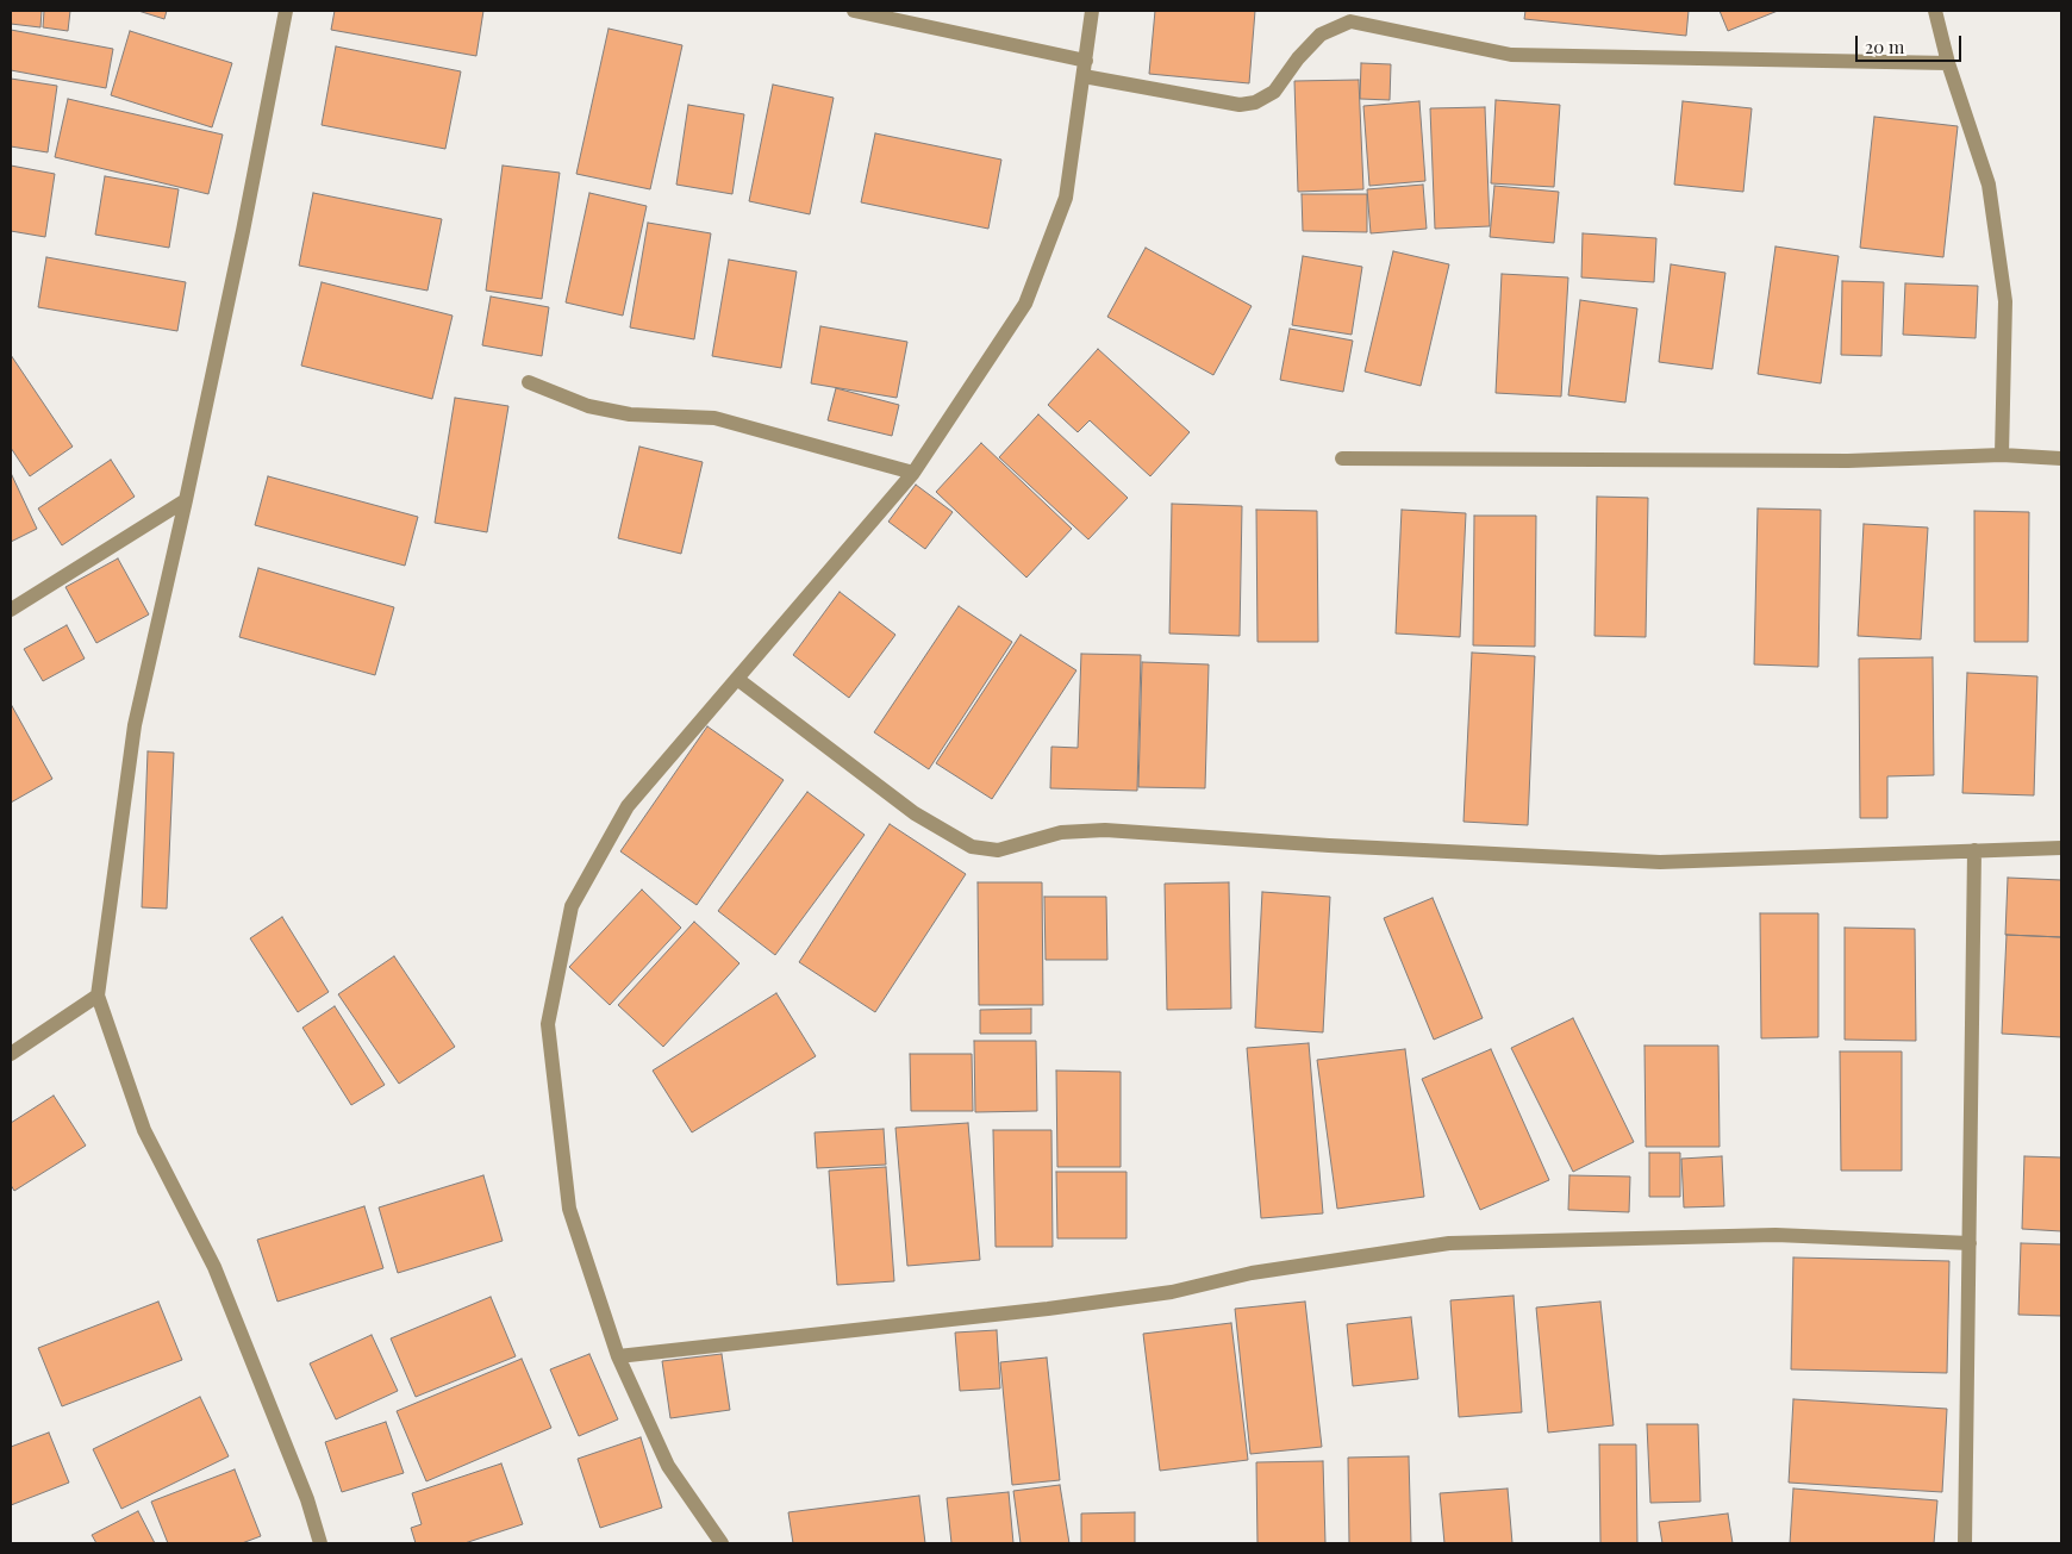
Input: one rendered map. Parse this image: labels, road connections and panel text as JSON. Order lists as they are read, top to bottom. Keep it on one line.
{"scale_bar":"20 m"}
